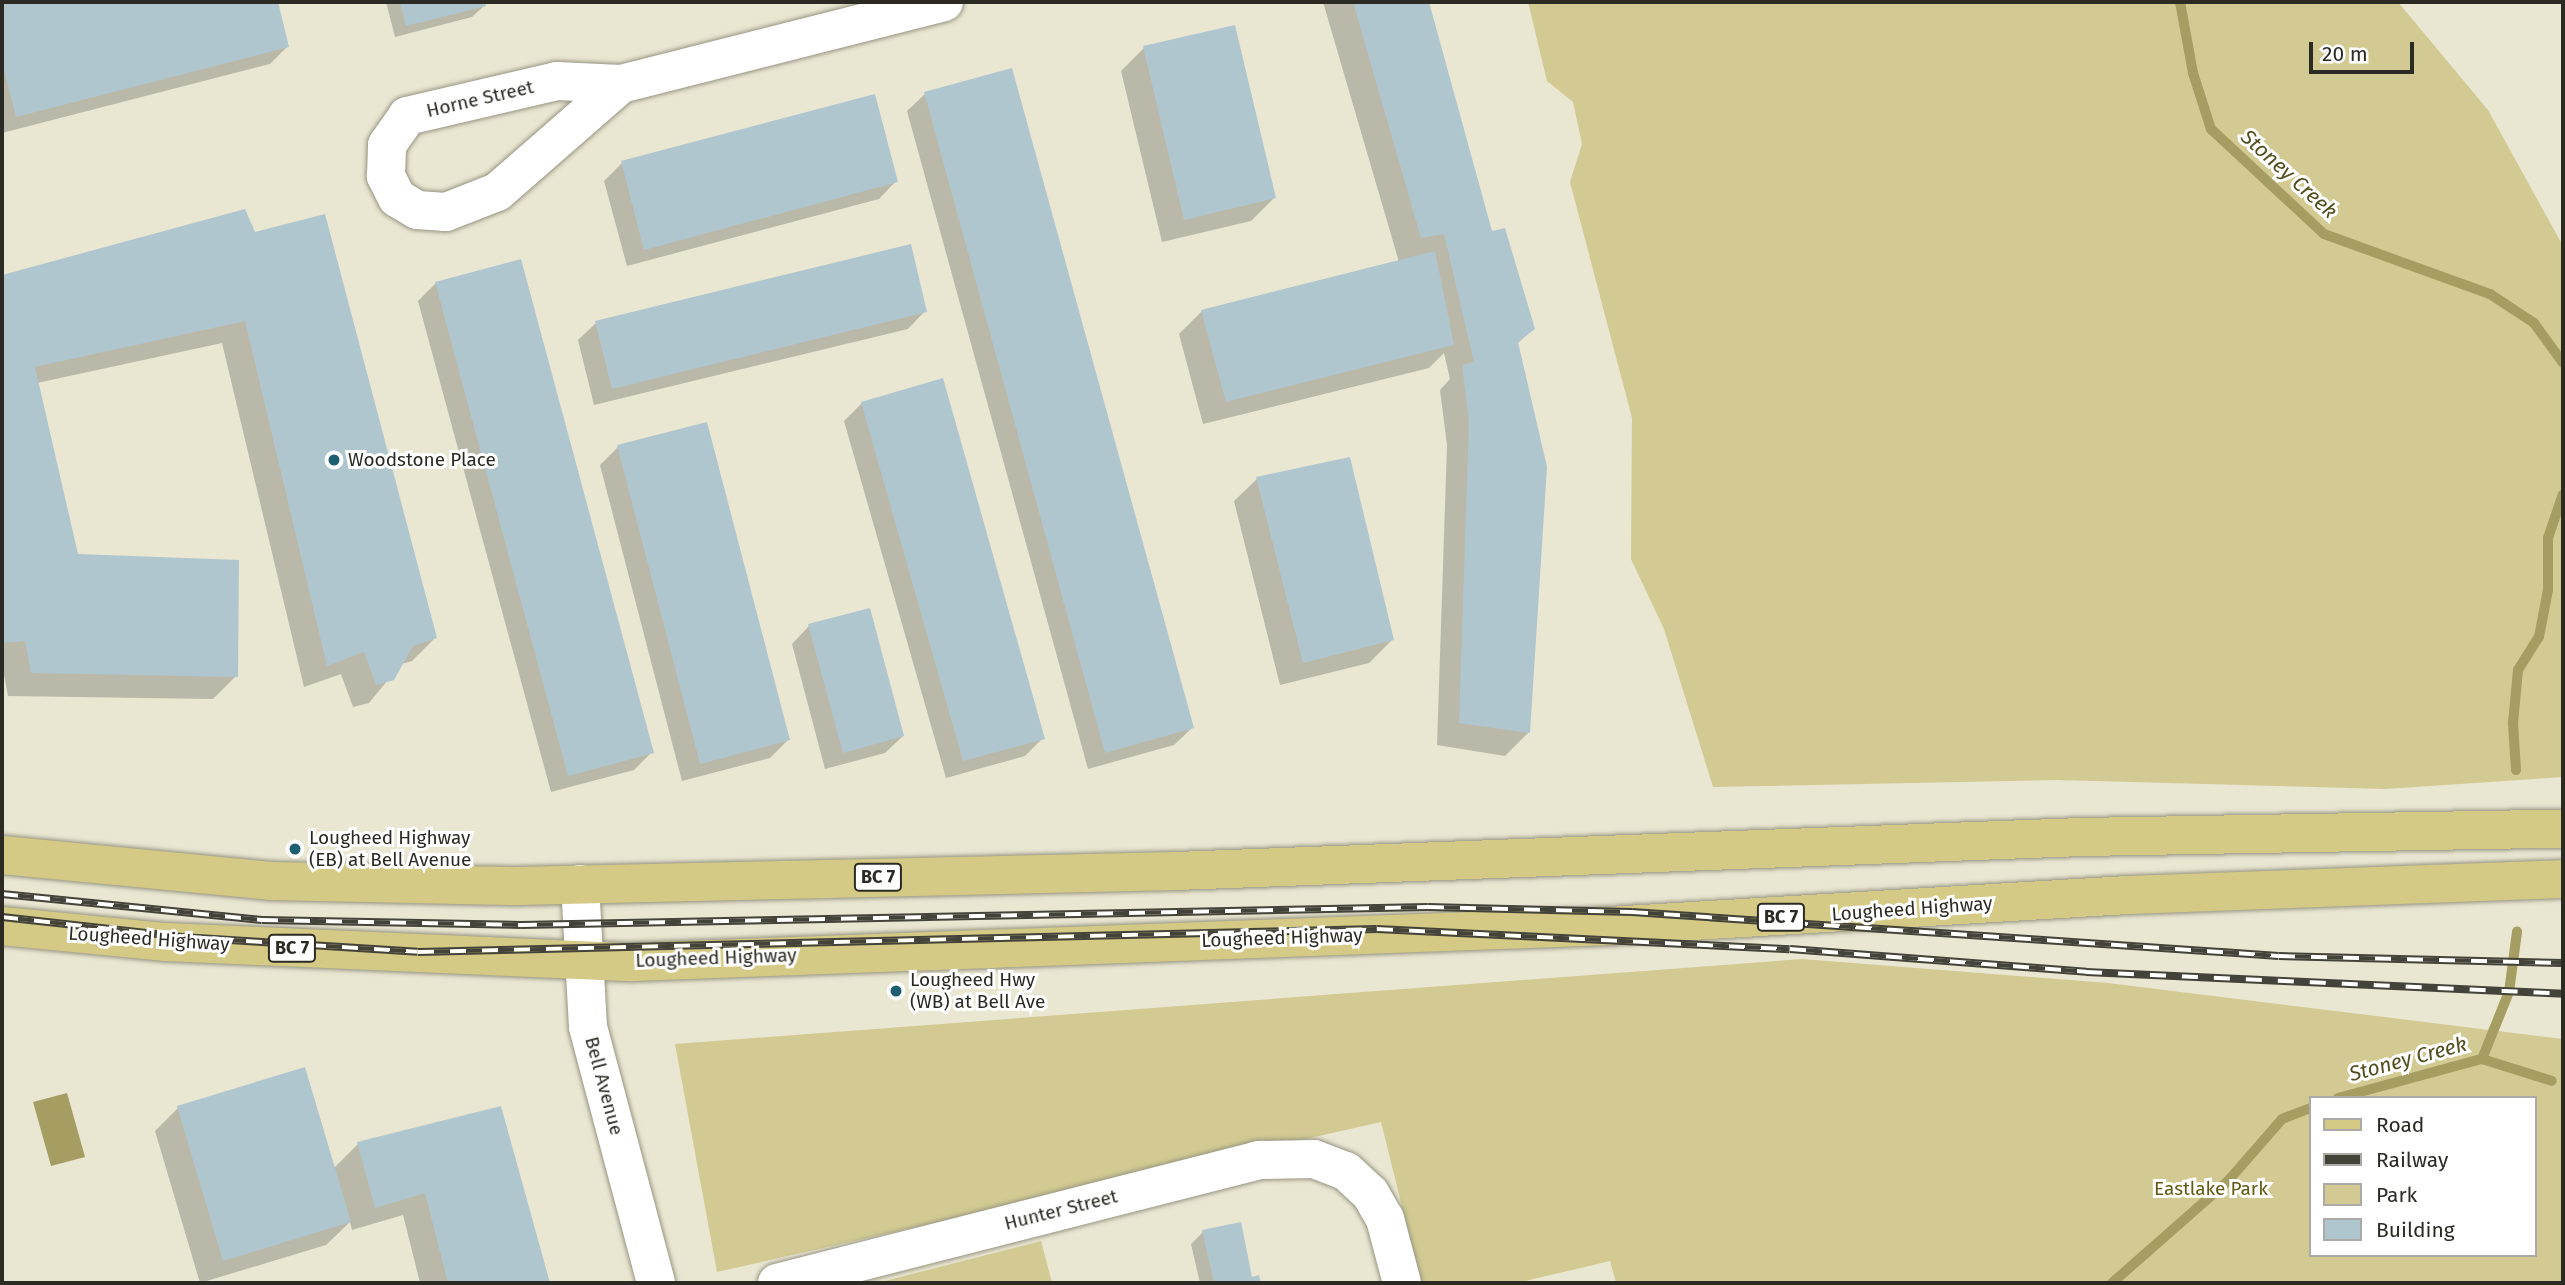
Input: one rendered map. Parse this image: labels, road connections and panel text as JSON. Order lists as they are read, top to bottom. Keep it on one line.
{"streets":{"main road":["BC 7","Lougheed Highway"],"street":["Horne Street","Bell Avenue","Hunter Street"]},"crossings":[["BC 7","Bell Avenue"],["Lougheed Highway","Bell Avenue"]],"water":["Stoney Creek"],"parks":["Eastlake Park"],"places":["Woodstone Place","Lougheed Highway (EB) at Bell Avenue","Lougheed Hwy (WB) at Bell Ave"],"legend":["Road","Railway","Park","Building"],"scale_bar":"20 m"}
